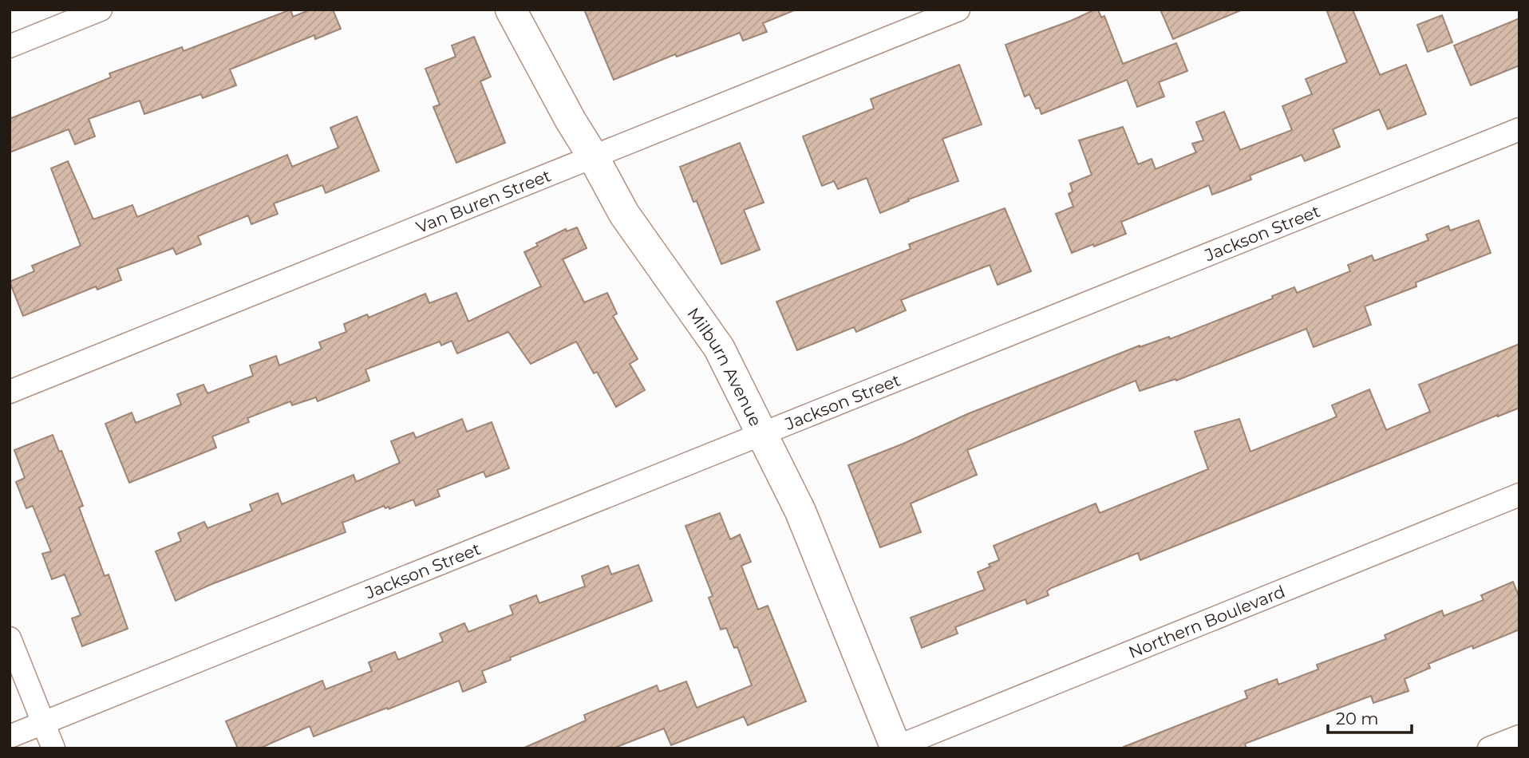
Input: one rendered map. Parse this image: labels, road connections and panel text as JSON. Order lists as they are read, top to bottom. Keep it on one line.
{"streets":{"main road":["Milburn Avenue"],"street":["Van Buren Street","Jackson Street","Northern Boulevard"]},"crossings":[["Van Buren Street","Milburn Avenue"],["Jackson Street","Milburn Avenue"],["Milburn Avenue","Northern Boulevard"]],"scale_bar":"20 m"}
